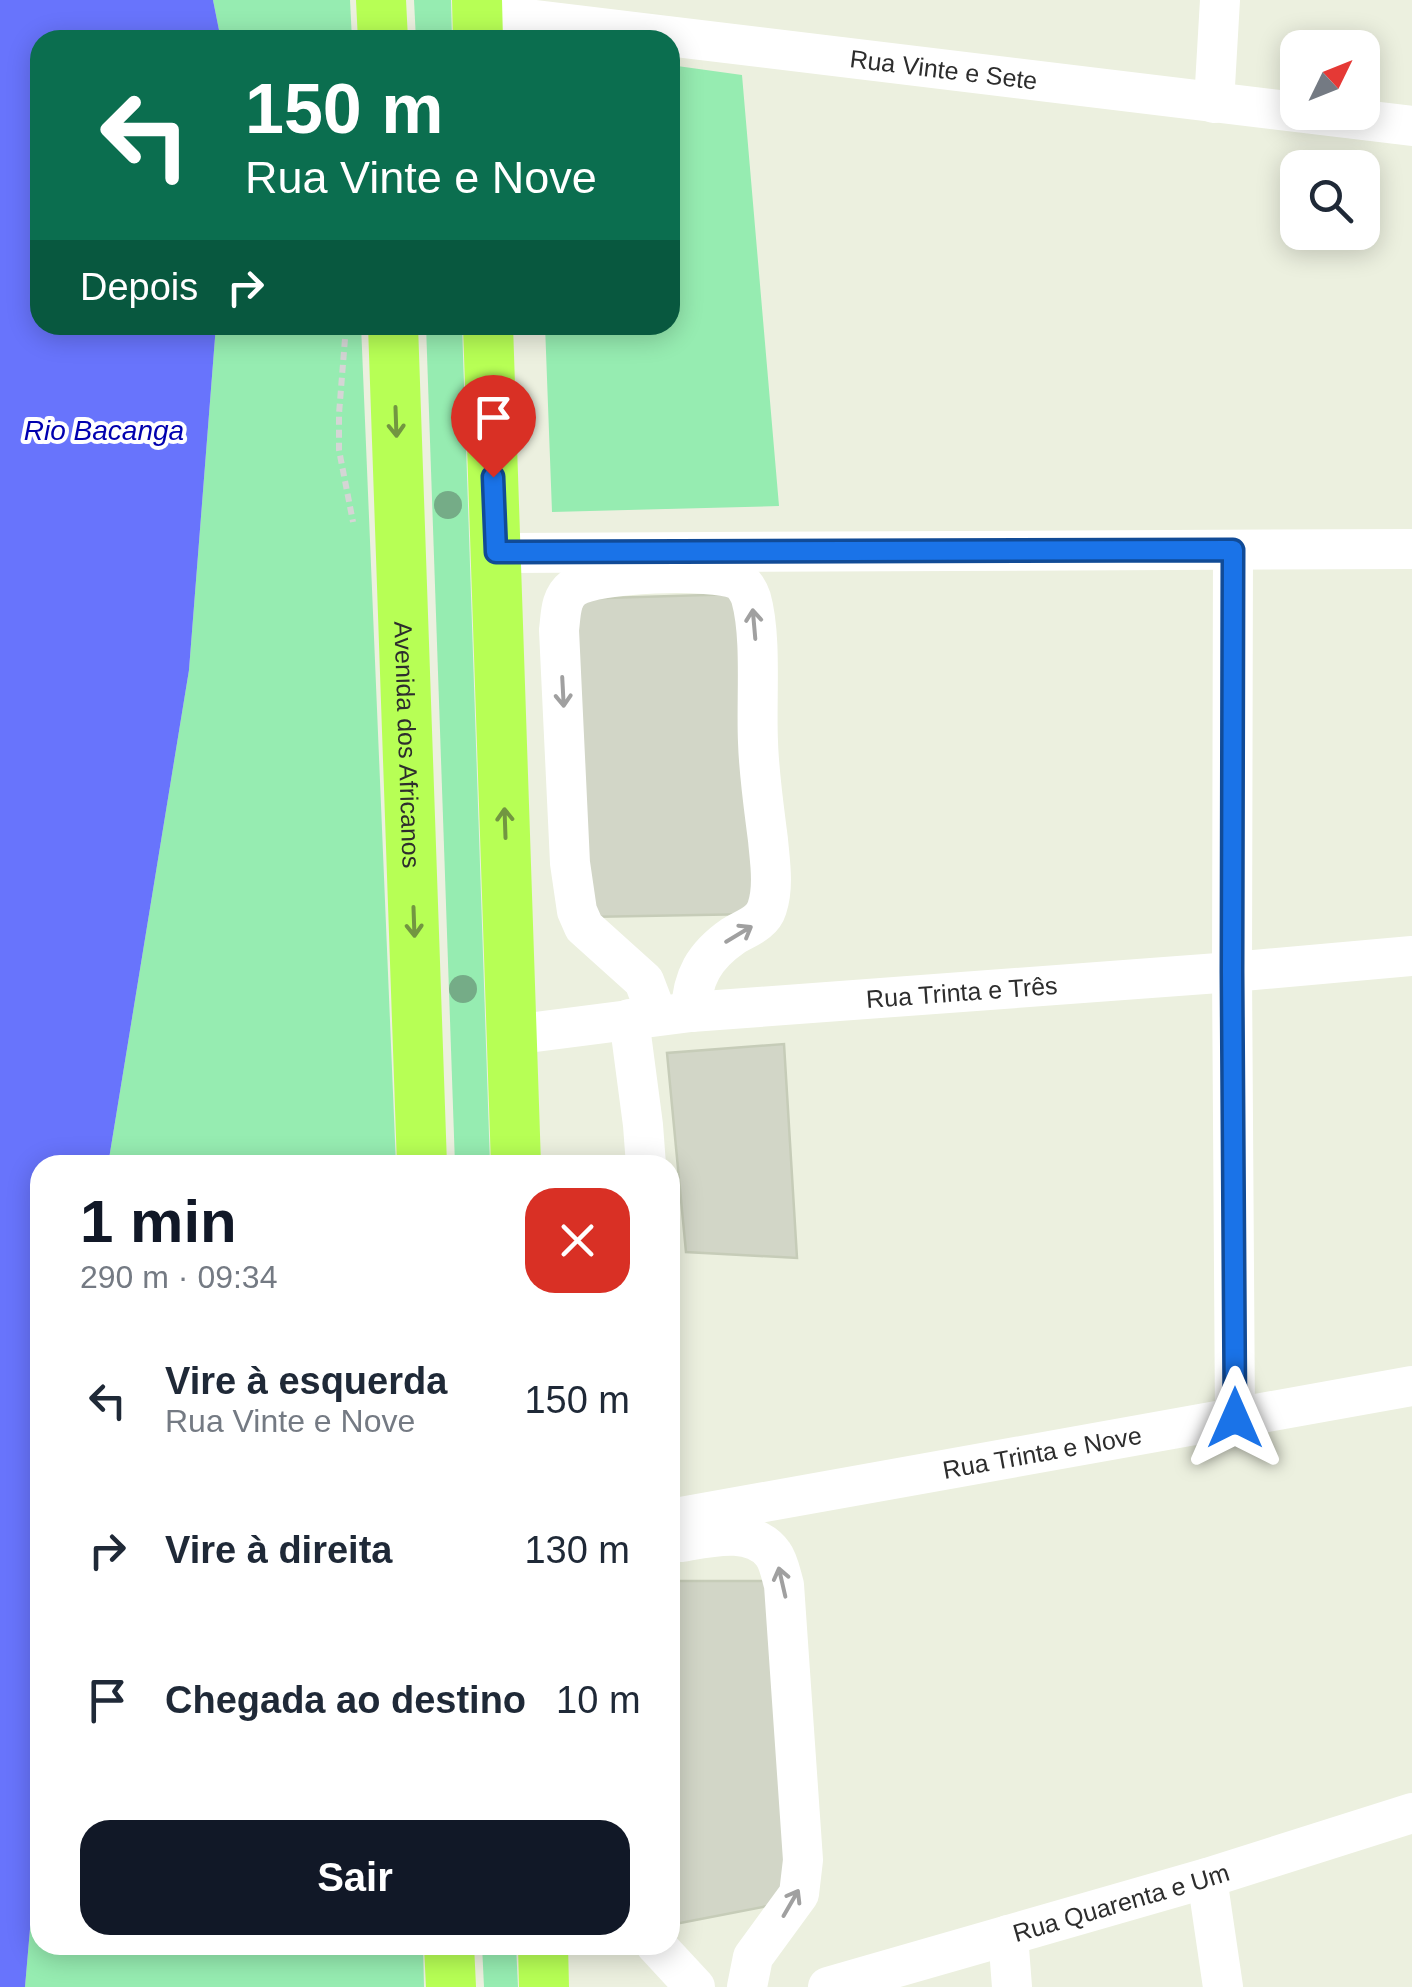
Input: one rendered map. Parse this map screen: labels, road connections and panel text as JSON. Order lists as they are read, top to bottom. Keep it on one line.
{"streets":{"main road":["Avenida dos Africanos"],"street":["Rua Vinte e Sete","Rua Trinta e Três","Rua Trinta e Nove","Rua Quarenta e Um"]},"water":["Rio Bacanga"],"north":"top right","page":{"turn":["150 m","Rua Vinte e Nove"],"then":"Depois","heading":["1 min","290 m · 09:34"],"list":[{"name":"Vire à esquerda","note":"Rua Vinte e Nove","value":"150 m"},{"name":"Vire à direita","value":"130 m"},{"name":"Chegada ao destino","value":"10 m"}],"buttons":"Sair"}}
